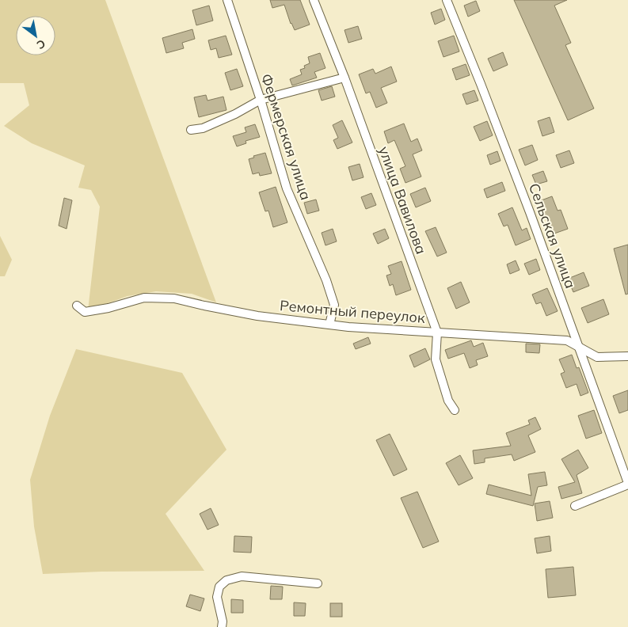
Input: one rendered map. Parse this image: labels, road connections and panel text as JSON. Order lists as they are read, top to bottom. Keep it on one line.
{"streets":{"street":["Фермерская улица","улица Вавилова","Сельская улица","Ремонтный переулок"]},"crossings":[["Фермерская улица","Ремонтный переулок"],["улица Вавилова","Ремонтный переулок"],["Сельская улица","Ремонтный переулок"]],"north":"bottom right"}
